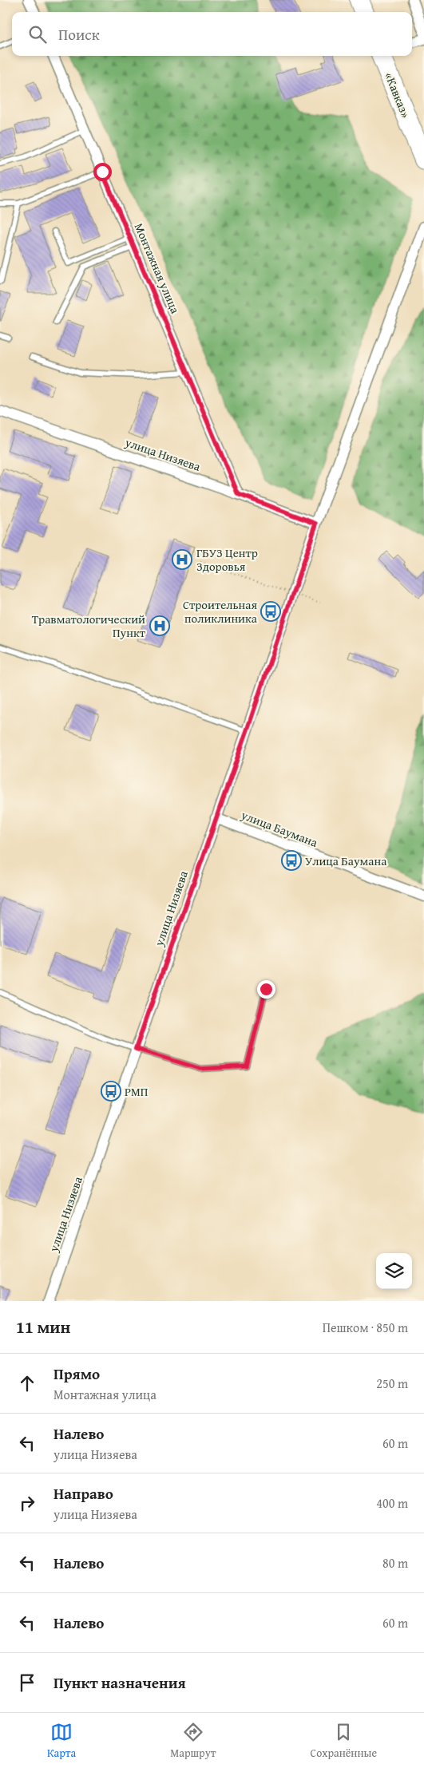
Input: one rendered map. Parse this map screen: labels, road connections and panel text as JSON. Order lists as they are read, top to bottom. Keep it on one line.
{"streets":{"highway":["«Кавказ»"],"street":["Монтажная улица","улица Низяева","улица Баумана"]},"crossings":[["Монтажная улица","улица Низяева"],["улица Низяева","улица Баумана"]],"places":{"hospital":["ГБУЗ Центр Здоровья","Травматологический Пункт"],"bus stop":["Строительная поликлиника","Улица Баумана","РМП"]},"page":{"search":"Поиск","heading":["11 мин","Пешком · 850 m"],"list":[["Прямо","Монтажная улица","250 m"],["Налево","улица Низяева","60 m"],["Направо","улица Низяева","400 m"],["Налево","80 m"],["Налево","60 m"],"Пункт назначения"],"nav":["Карта","Маршрут","Сохранённые"]}}
